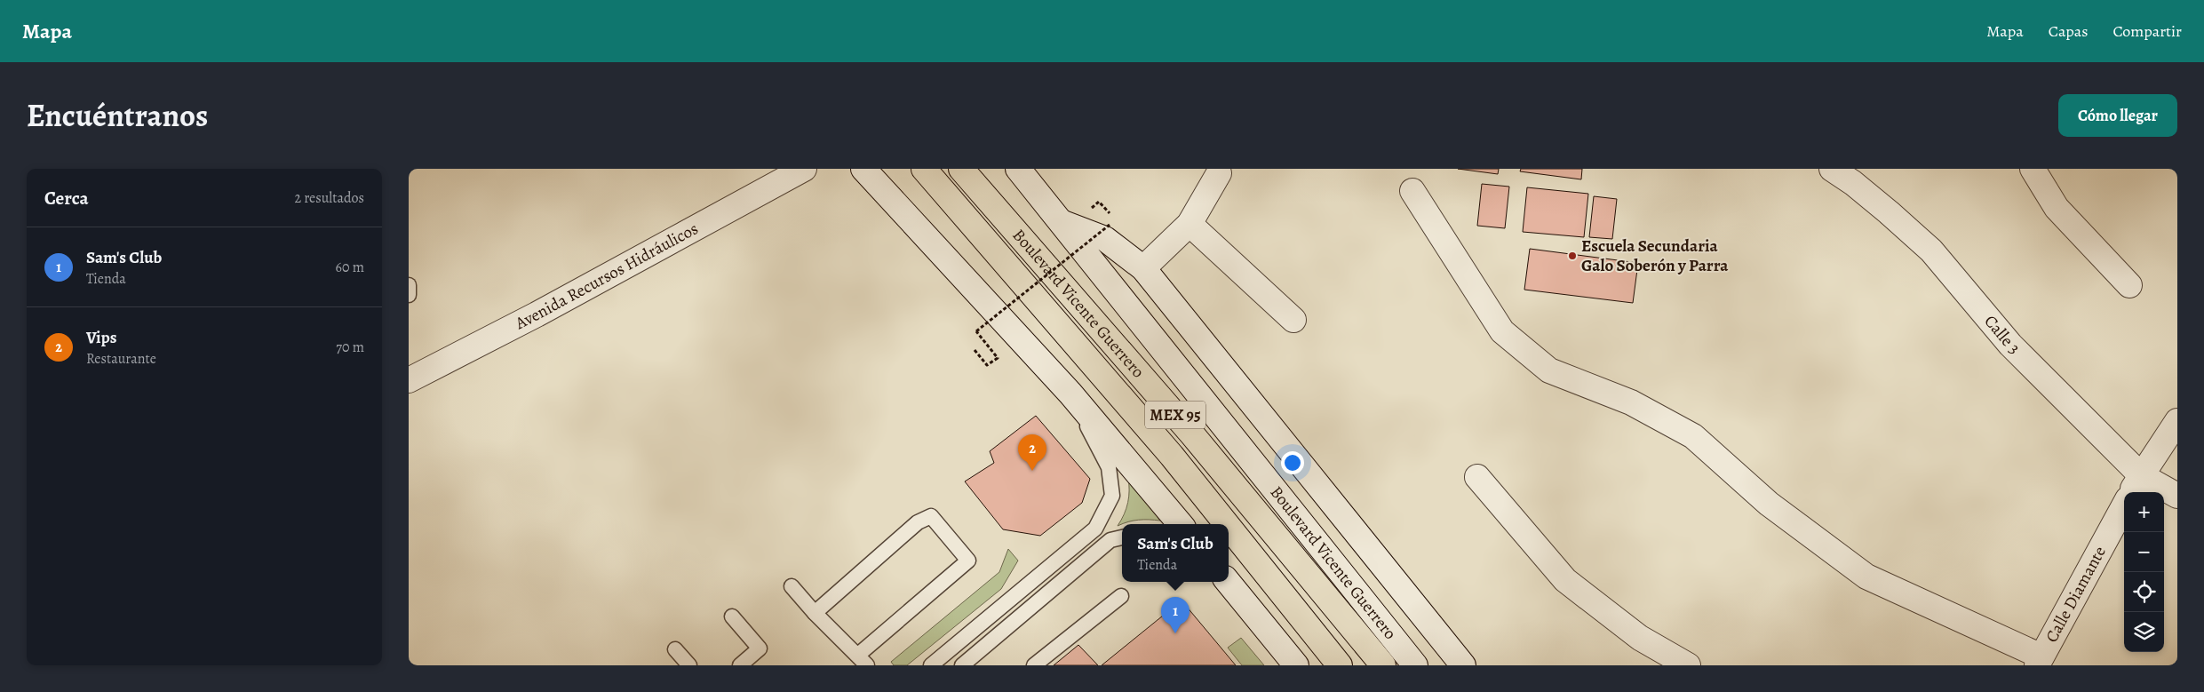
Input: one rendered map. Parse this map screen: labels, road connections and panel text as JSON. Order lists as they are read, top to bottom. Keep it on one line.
{"streets":{"highway":["Boulevard Vicente Guerrero","MEX 95"],"street":["Avenida Recursos Hidráulicos","Calle 3","Calle Diamante"]},"places":["Escuela Secundaria Galo Soberón y Parra"],"page":{"header":"Mapa","nav":["Mapa","Capas","Compartir"],"title":"Encuéntranos","buttons":"Cómo llegar","heading":["Cerca","2 resultados"],"list":[{"mark":"1","name":"Sam's Club","note":"Tienda","value":"60 m"},{"mark":"2","name":"Vips","note":"Restaurante","value":"70 m"}],"pins":["2","1"],"map_buttons":["+","−"],"popup":["Sam's Club","Tienda"]}}
